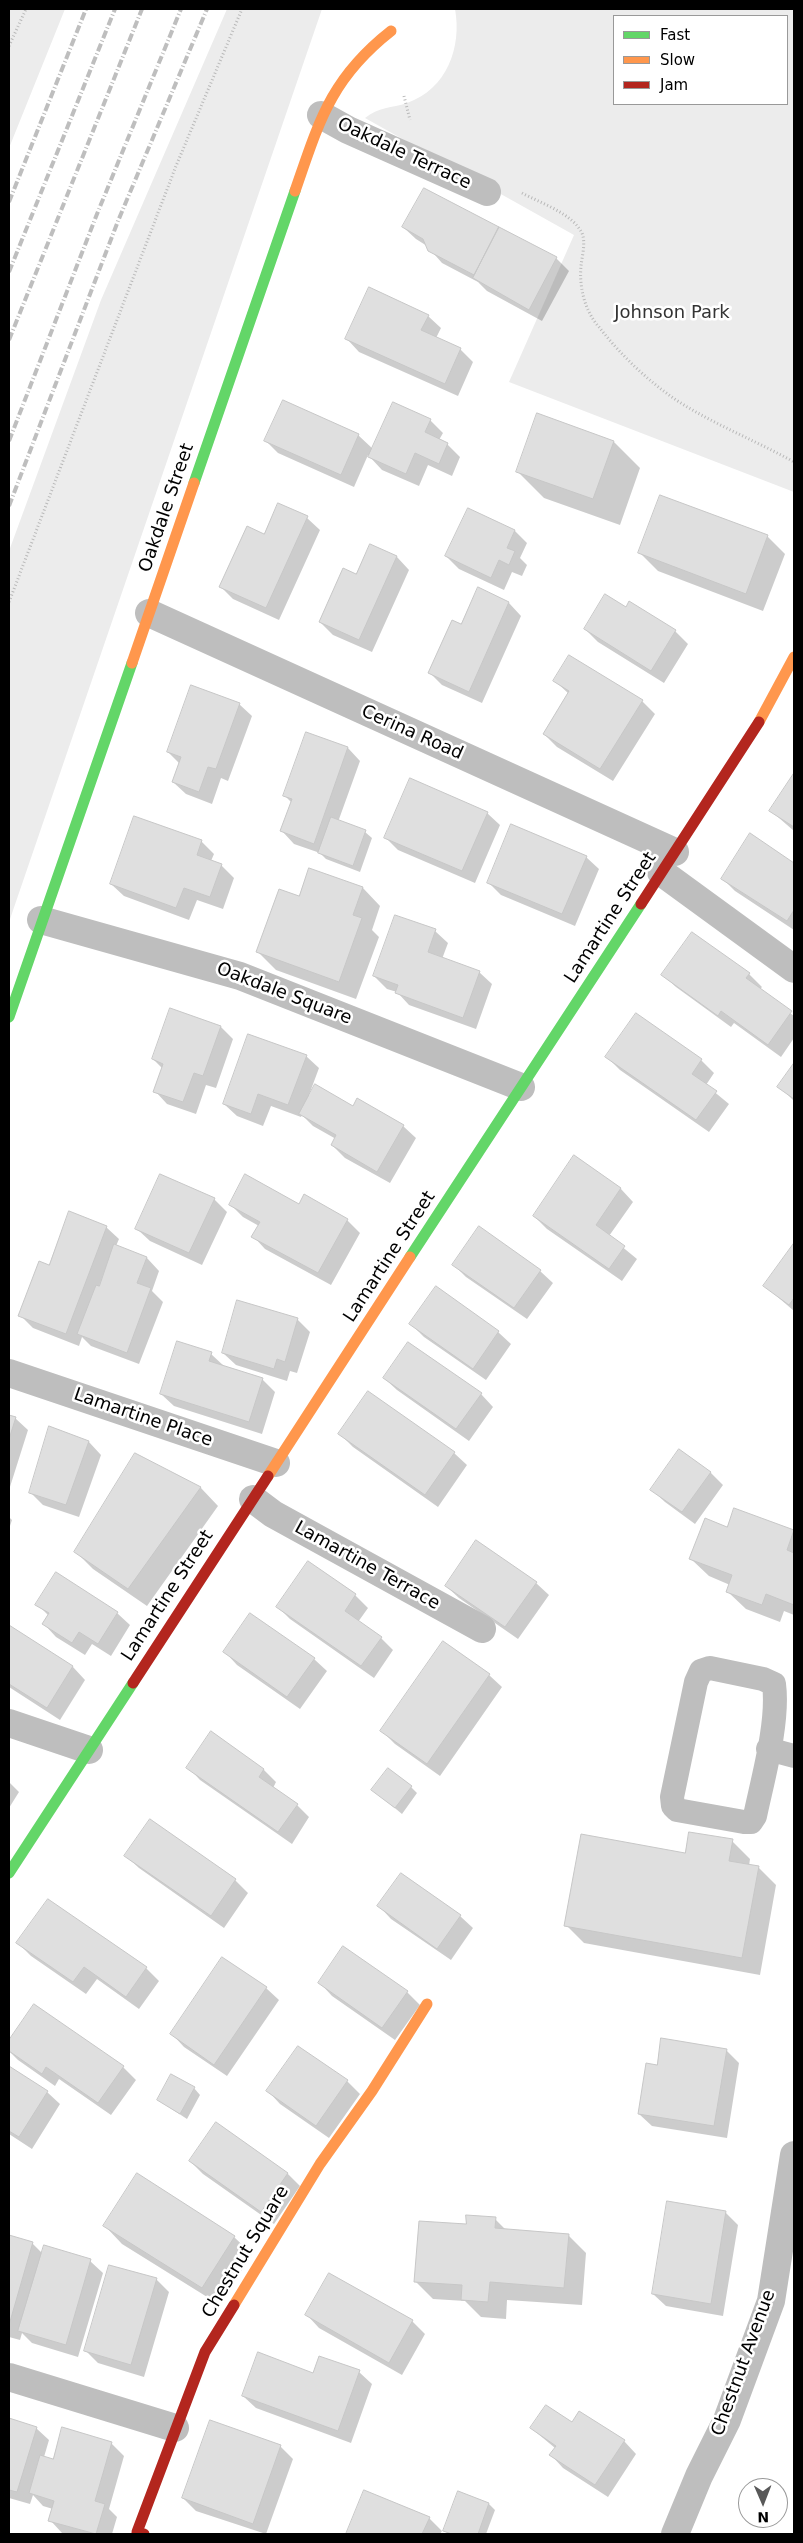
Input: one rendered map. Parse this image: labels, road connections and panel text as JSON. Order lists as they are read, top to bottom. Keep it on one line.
{"streets":{"street":["Oakdale Terrace","Oakdale Street","Cerina Road","Lamartine Street","Oakdale Square","Lamartine Place","Lamartine Terrace","Chestnut Square","Chestnut Avenue"]},"crossings":[["Oakdale Terrace","Oakdale Street"],["Oakdale Street","Cerina Road"],["Oakdale Street","Oakdale Square"],["Cerina Road","Lamartine Street"],["Lamartine Street","Oakdale Square"],["Lamartine Street","Lamartine Place"],["Lamartine Street","Lamartine Terrace"]],"parks":["Johnson Park"],"legend":["Fast","Slow","Jam"],"north":"bottom"}
